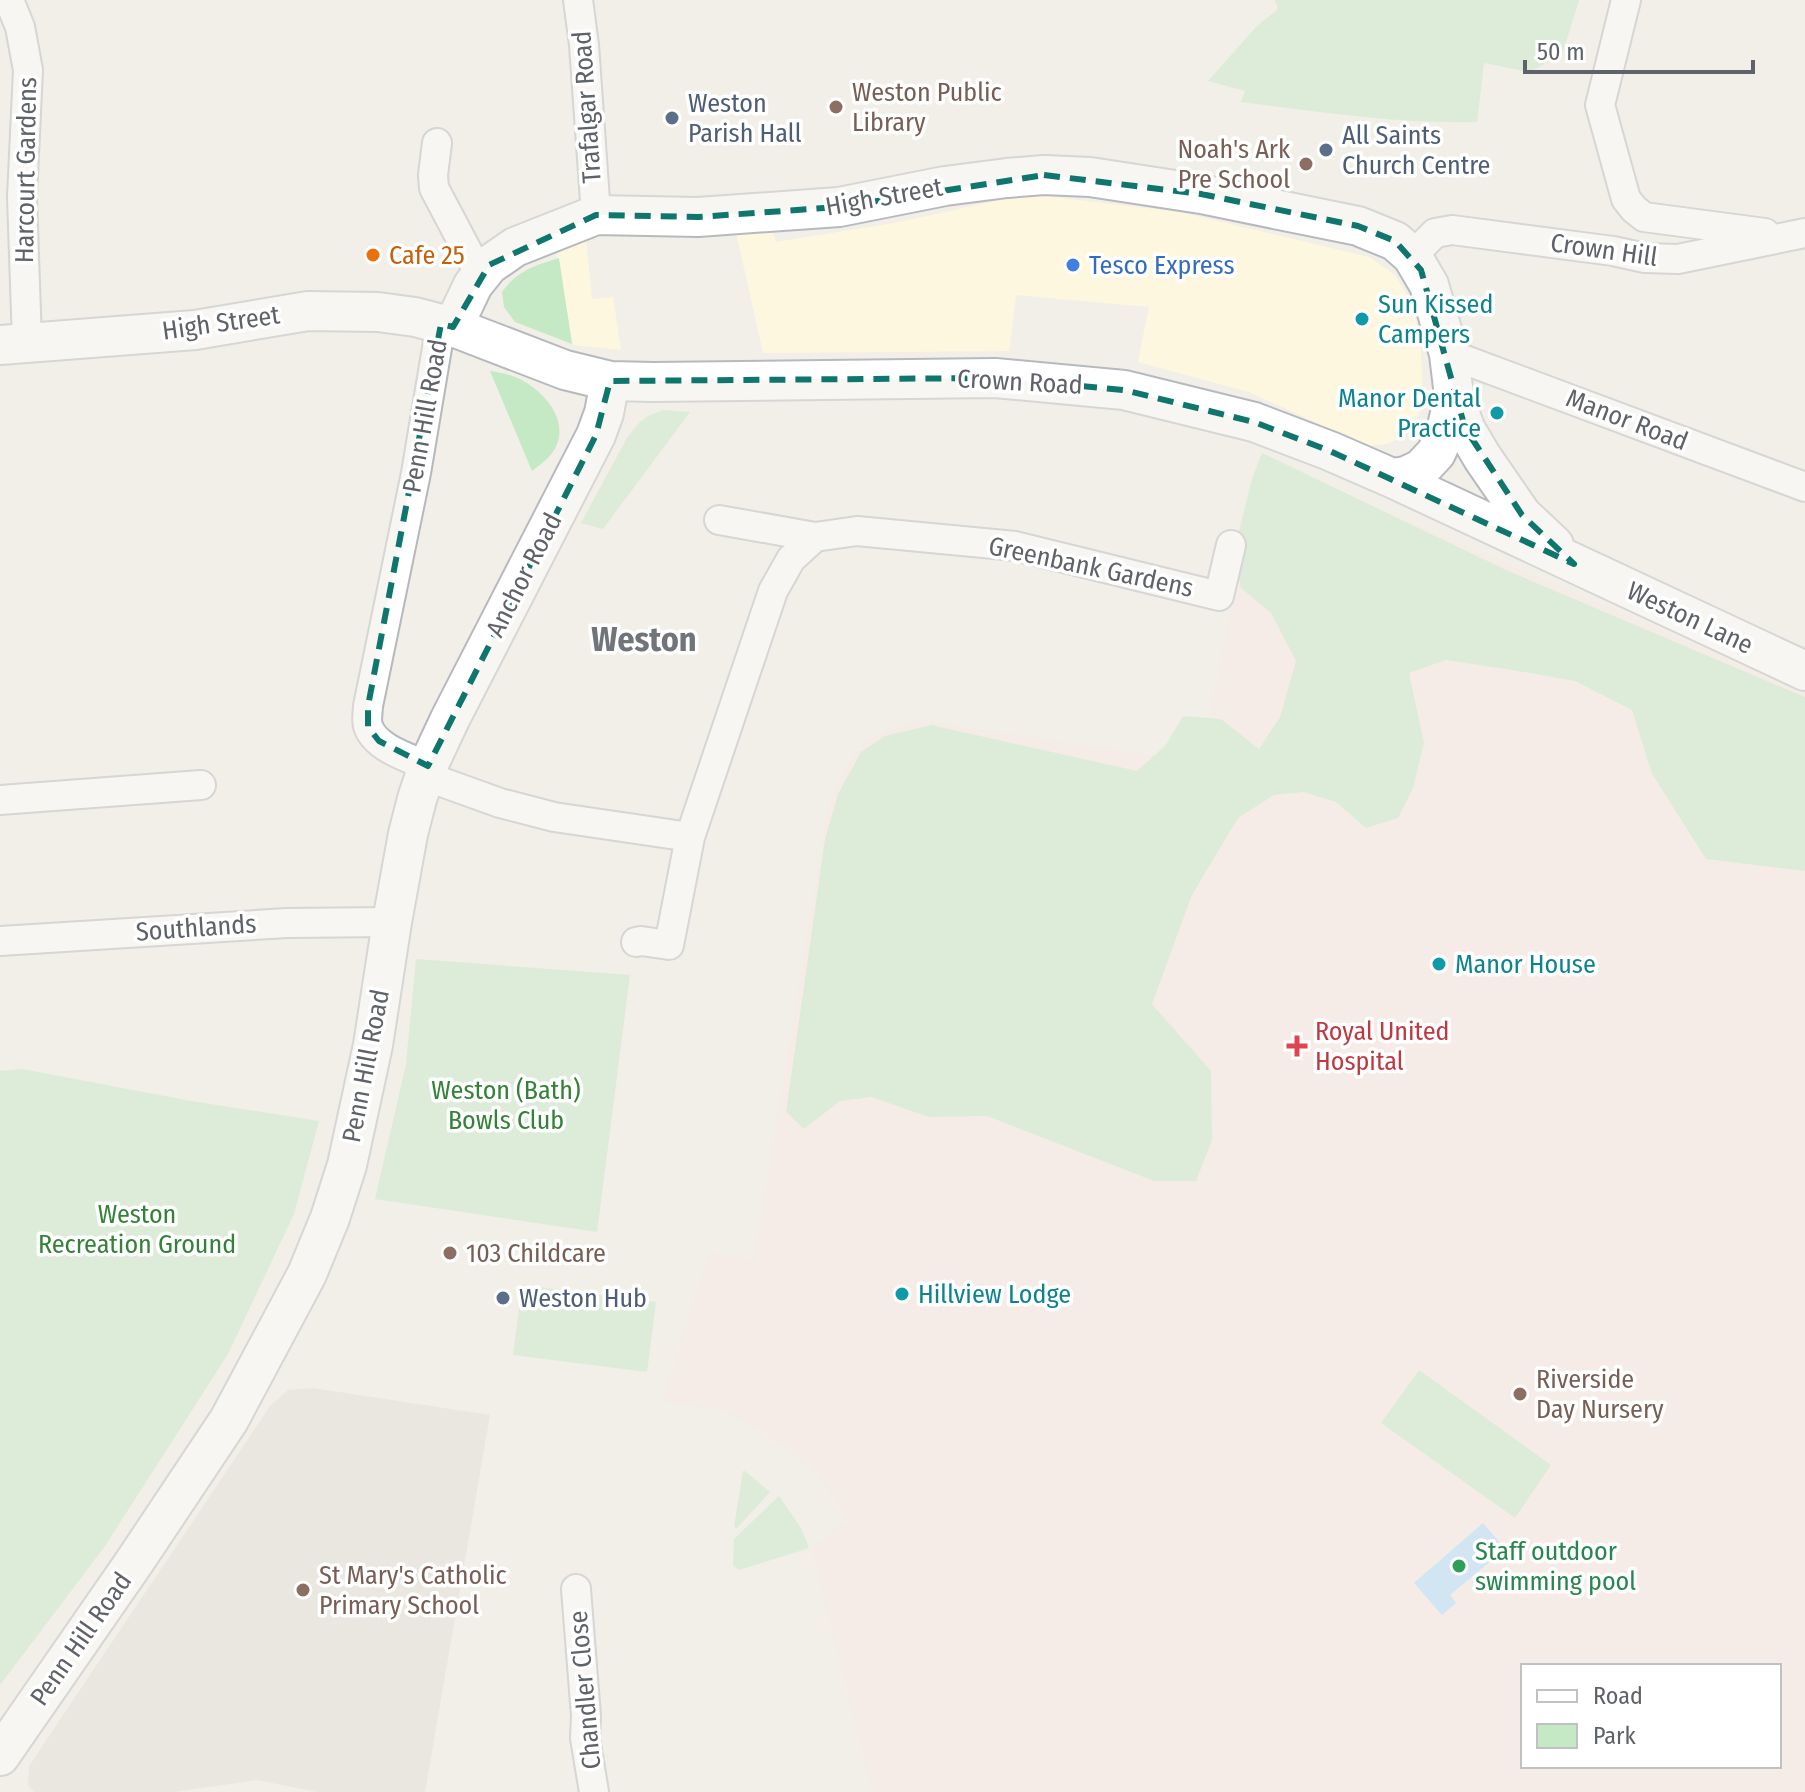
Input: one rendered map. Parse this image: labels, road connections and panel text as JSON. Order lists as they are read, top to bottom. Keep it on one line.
{"streets":{"street":["Trafalgar Road","Harcourt Gardens","High Street","Crown Hill","Crown Road","Penn Hill Road","Manor Road","Greenbank Gardens","Anchor Road","Weston Lane","Southlands","Chandler Close"]},"crossings":[["Trafalgar Road","High Street"],["Harcourt Gardens","High Street"],["High Street","Crown Hill"],["High Street","Crown Road"],["High Street","Penn Hill Road"],["Crown Road","Penn Hill Road"],["Crown Road","Anchor Road"],["Crown Road","Weston Lane"],["Penn Hill Road","Anchor Road"],["Penn Hill Road","Southlands"]],"districts":["Weston"],"parks":["Weston (Bath) Bowls Club","Weston Recreation Ground"],"places":{"other":["Weston Public Library","Weston Parish Hall","All Saints Church Centre","Noah's Ark Pre School","Cafe 25","Tesco Express","Sun Kissed Campers","Manor Dental Practice","Manor House","103 Childcare","Hillview Lodge","Weston Hub","Riverside Day Nursery","Staff outdoor swimming pool","St Mary's Catholic Primary School"],"health":["Royal United Hospital"]},"legend":["Road","Park"],"scale_bar":"50 m"}
